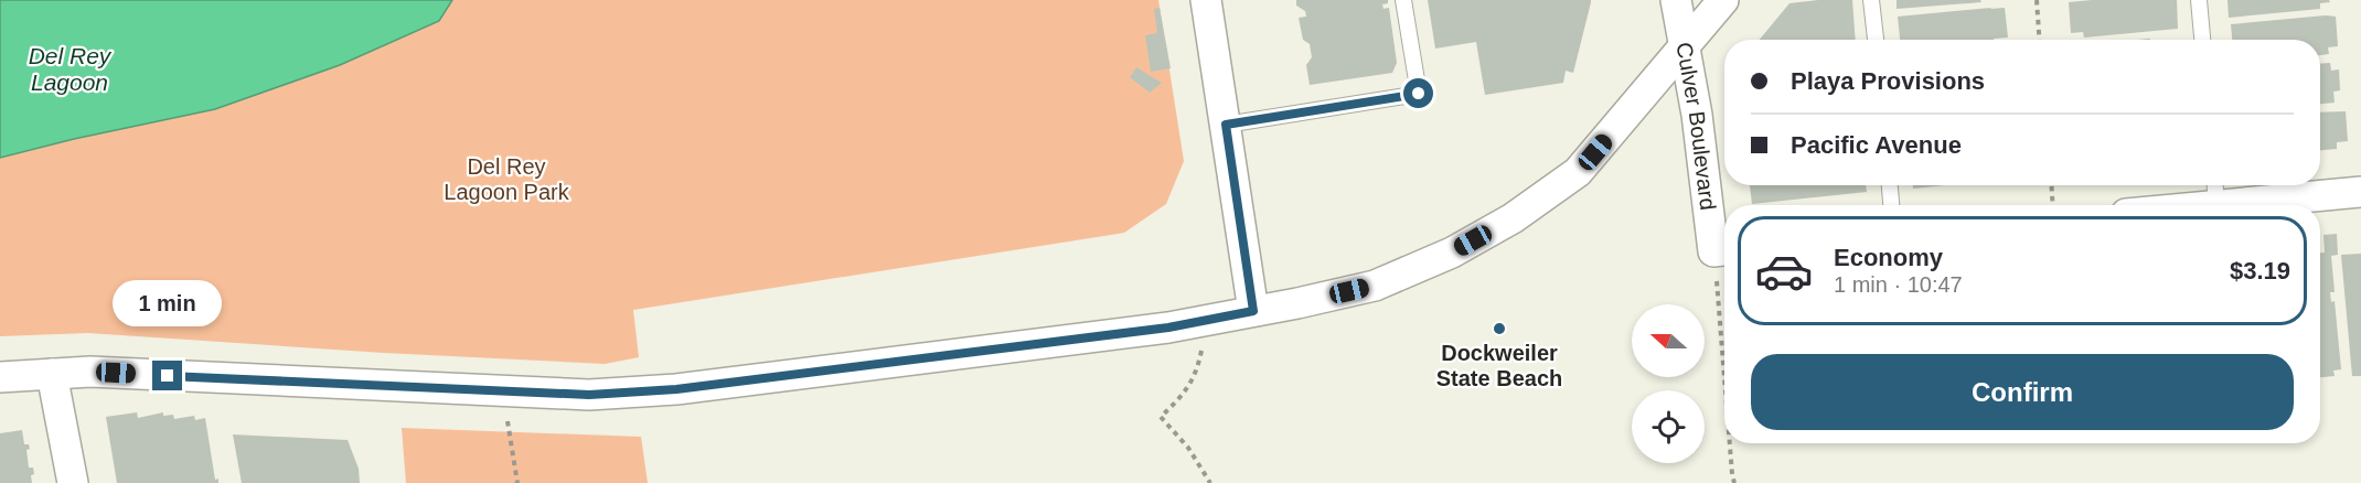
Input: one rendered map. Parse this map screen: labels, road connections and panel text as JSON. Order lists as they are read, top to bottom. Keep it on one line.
{"streets":{"street":["Culver Boulevard"]},"water":["Del Rey Lagoon"],"parks":["Del Rey Lagoon Park"],"places":["Dockweiler State Beach"],"north":"left","page":{"banner":["Playa Provisions","Pacific Avenue"],"list":[{"name":"Economy","note":"1 min · 10:47","value":"$3.19"}],"bubble":"1 min","buttons":"Confirm"}}
